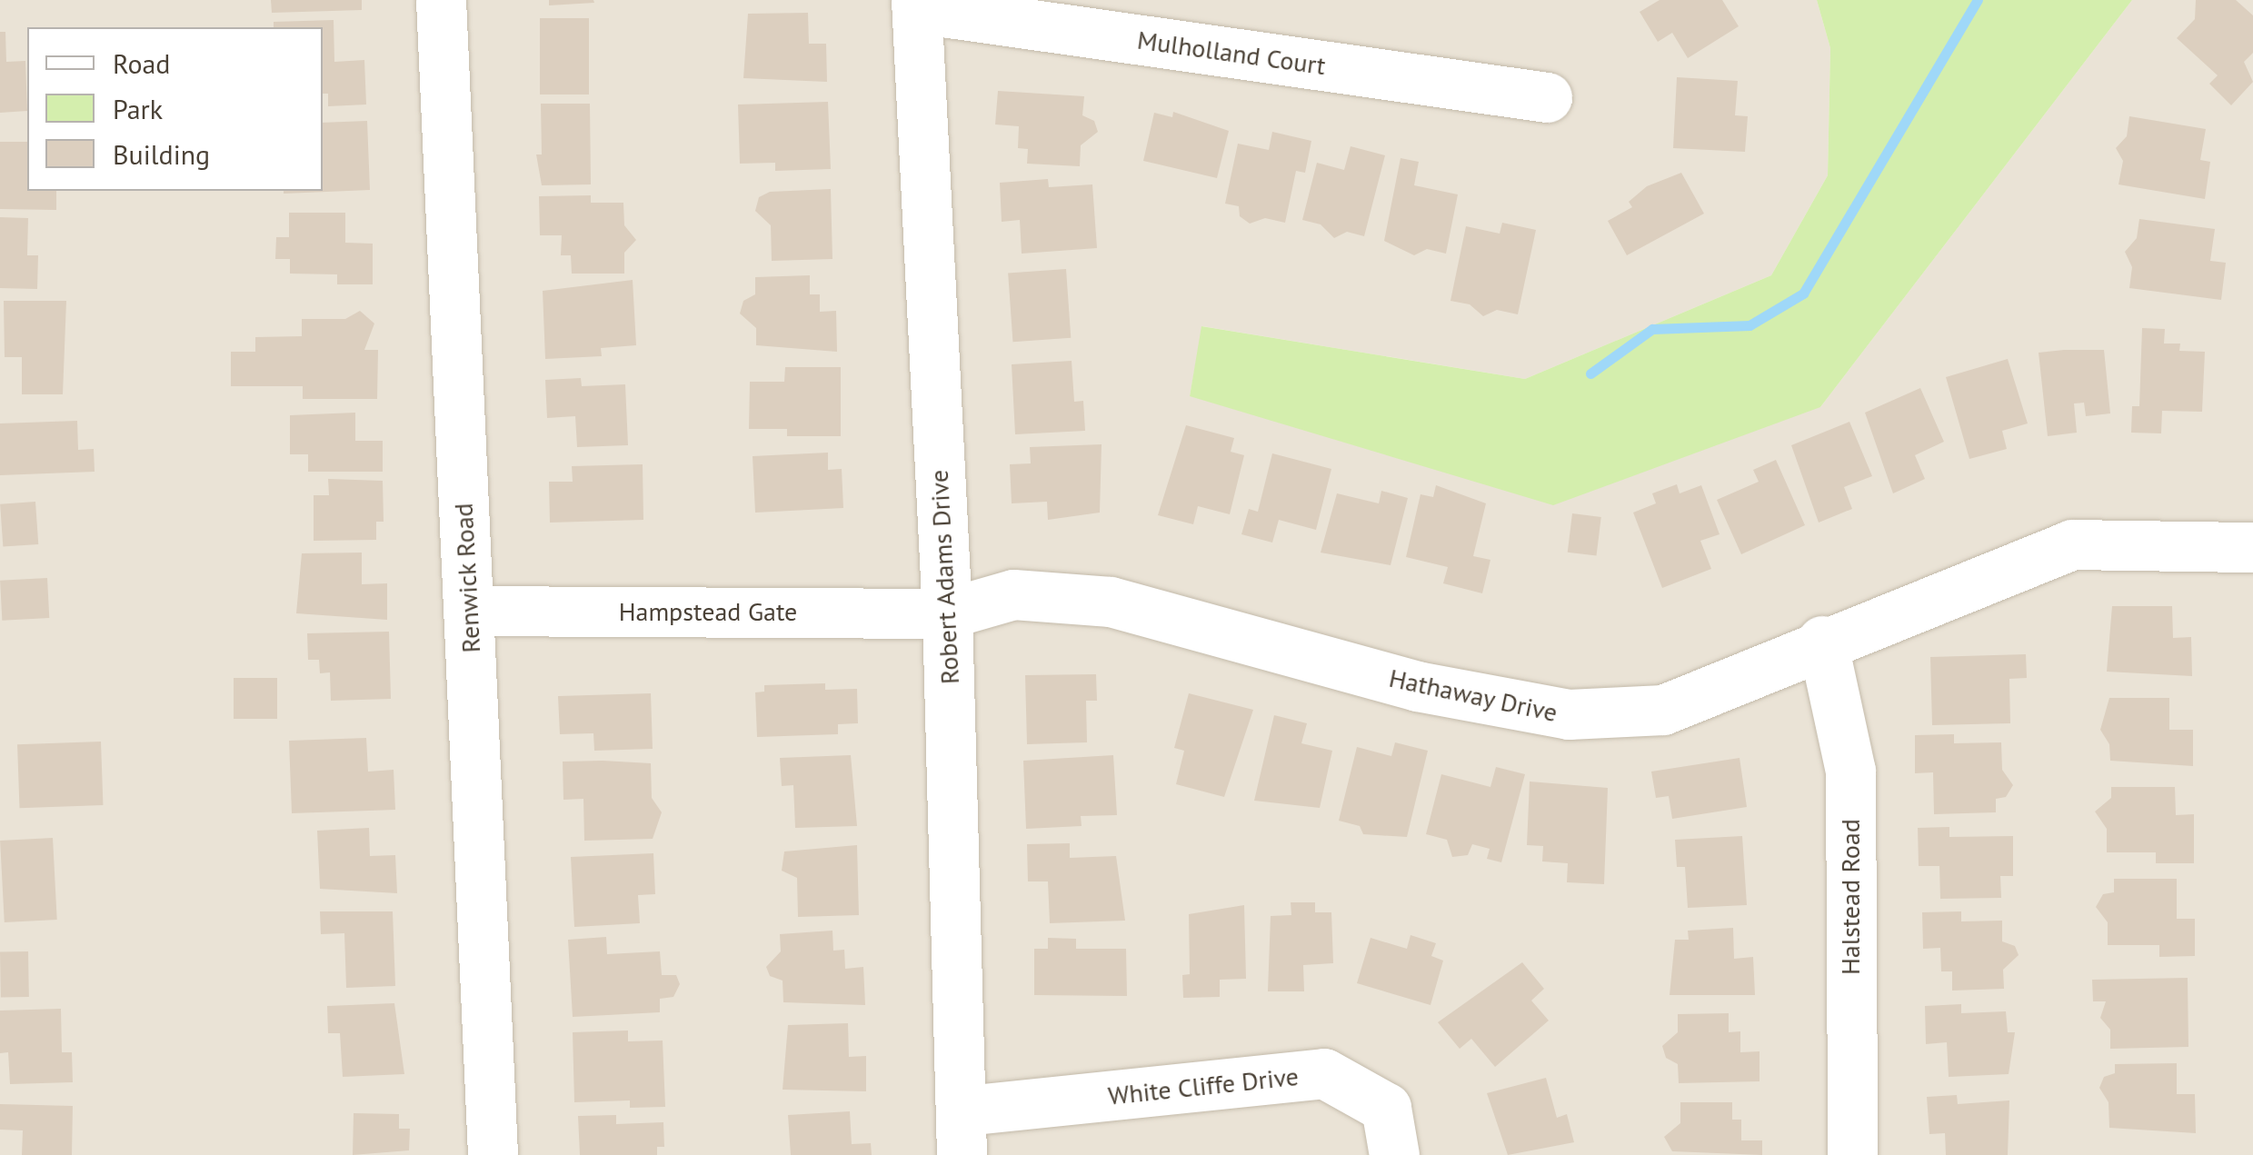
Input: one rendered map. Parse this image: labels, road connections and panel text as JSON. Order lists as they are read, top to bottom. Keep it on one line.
{"streets":{"street":["Mulholland Court","Robert Adams Drive","Renwick Road","Hampstead Gate","Hathaway Drive","Halstead Road","White Cliffe Drive"]},"crossings":[["Mulholland Court","Robert Adams Drive"],["Robert Adams Drive","Hampstead Gate"],["Robert Adams Drive","Hathaway Drive"],["Robert Adams Drive","White Cliffe Drive"],["Renwick Road","Hampstead Gate"],["Hampstead Gate","Hathaway Drive"],["Hathaway Drive","Halstead Road"]],"legend":["Road","Park","Building"]}
